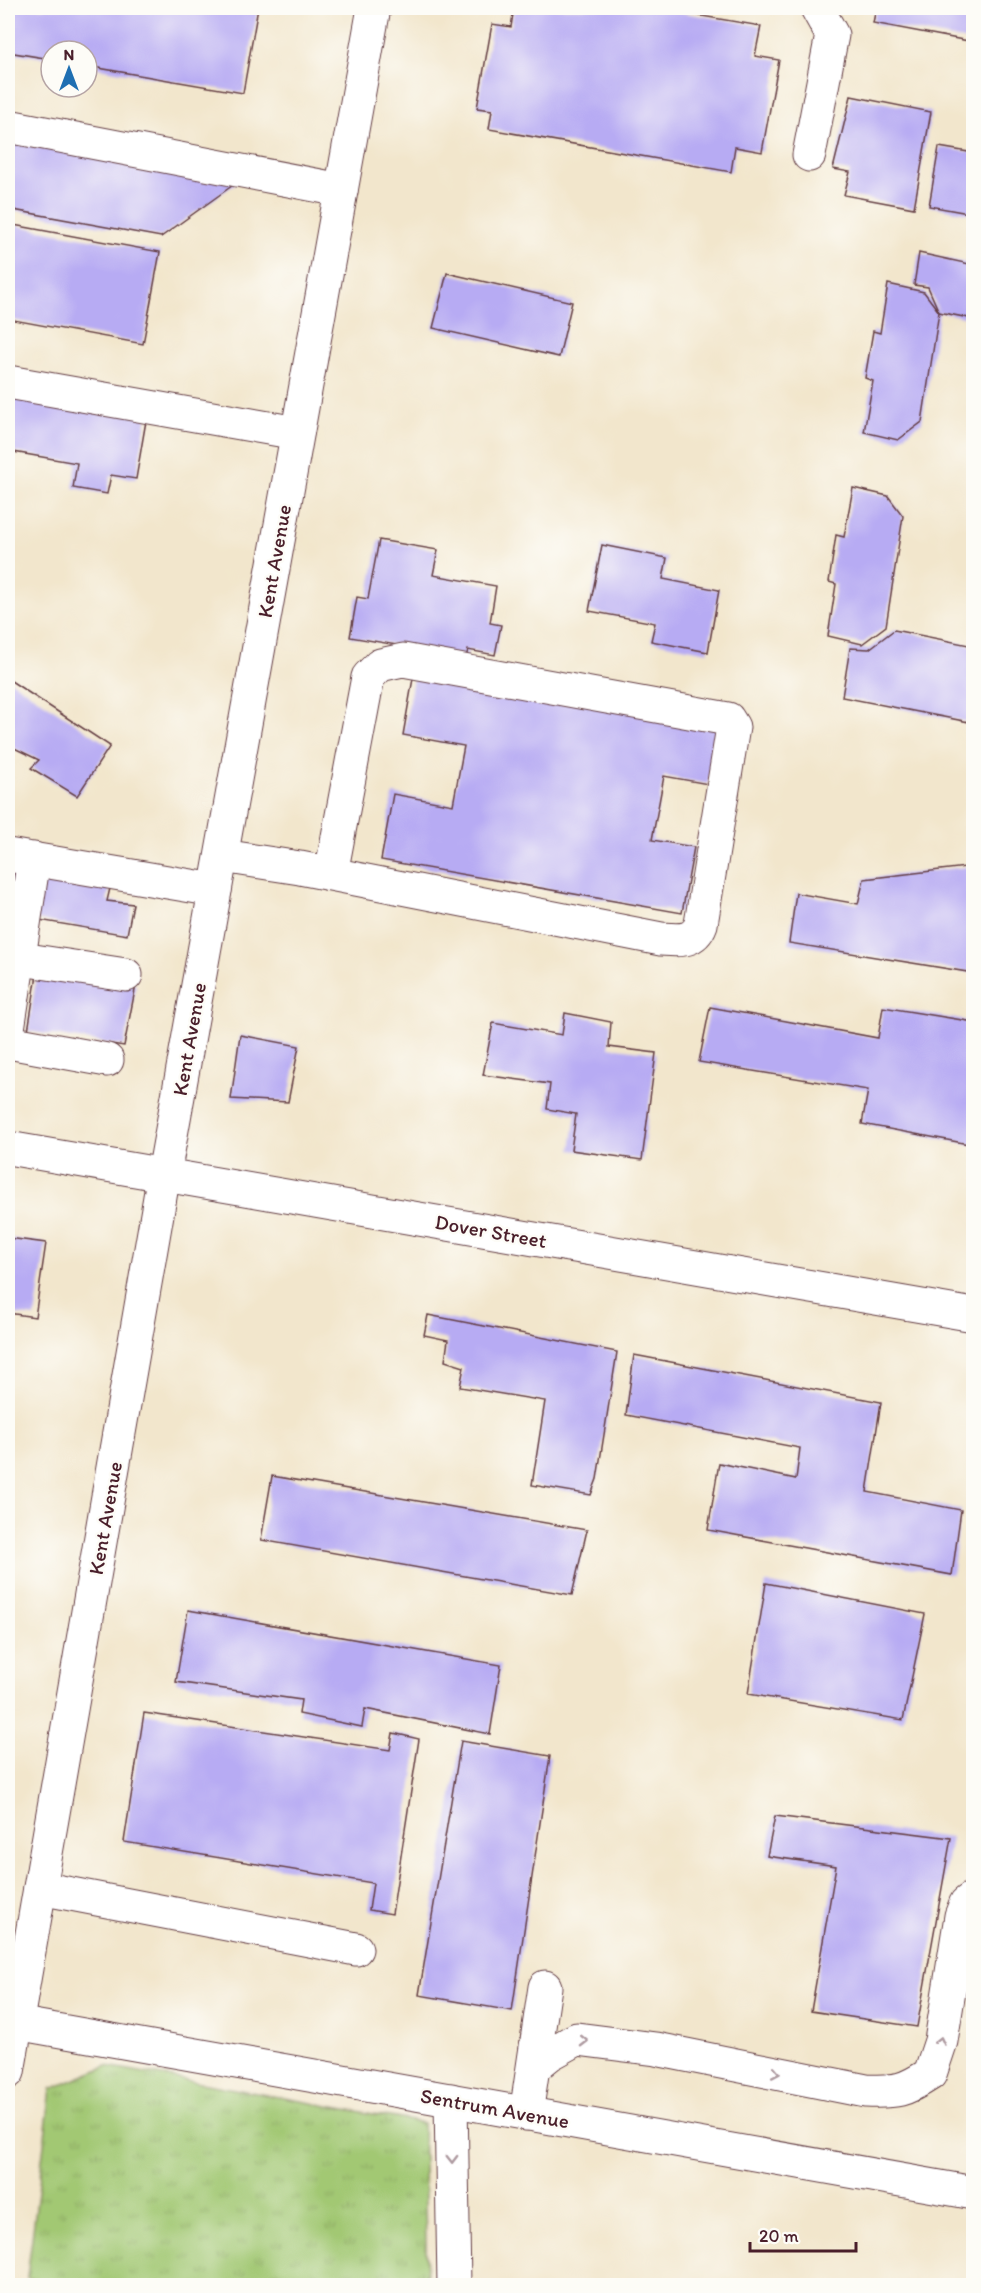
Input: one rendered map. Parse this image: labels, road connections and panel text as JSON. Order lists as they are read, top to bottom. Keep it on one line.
{"streets":{"street":["Kent Avenue","Dover Street","Sentrum Avenue"]},"crossings":[["Kent Avenue","Dover Street"],["Kent Avenue","Sentrum Avenue"]],"scale_bar":"20 m","north":"top"}
